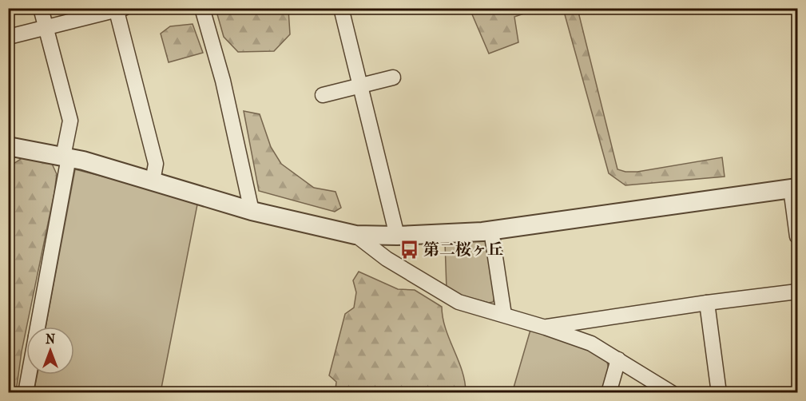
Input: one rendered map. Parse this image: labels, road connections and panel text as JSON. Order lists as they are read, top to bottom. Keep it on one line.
{"places":{"bus stop":["第二桜ヶ丘"]},"north":"top"}
